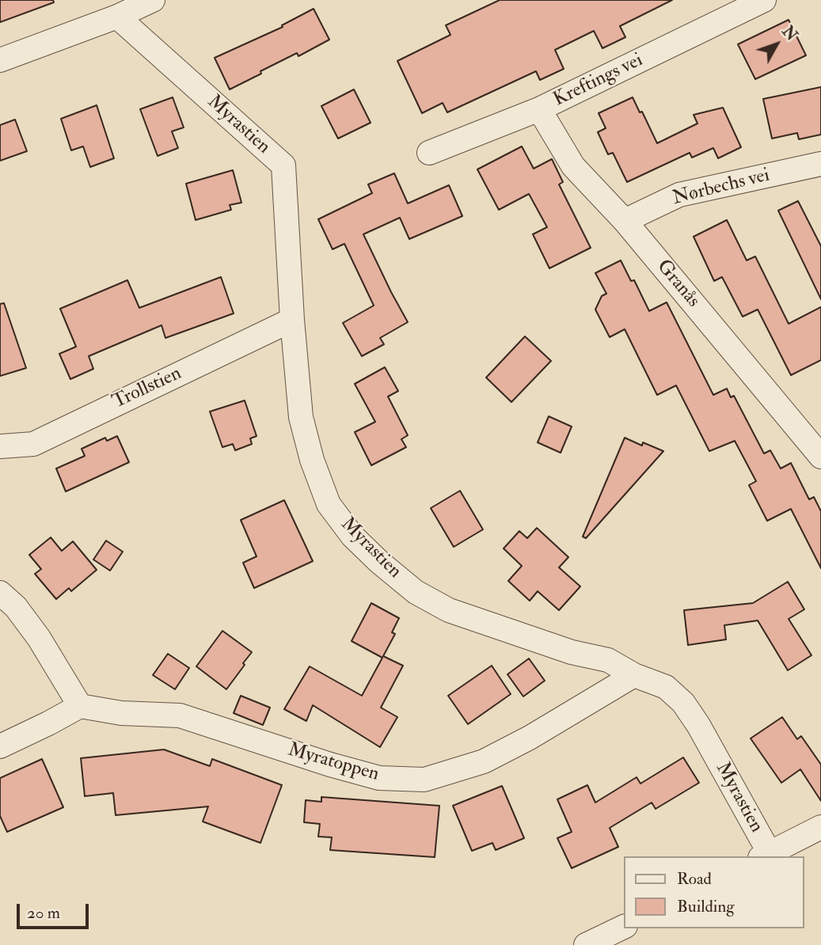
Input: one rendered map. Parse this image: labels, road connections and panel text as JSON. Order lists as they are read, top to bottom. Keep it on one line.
{"streets":{"street":["Kreftings vei","Myrastien","Nørbechs vei","Granås","Trollstien","Myratoppen"]},"crossings":[["Kreftings vei","Granås"],["Myrastien","Trollstien"],["Myrastien","Myratoppen"],["Nørbechs vei","Granås"]],"legend":["Road","Building"],"scale_bar":"20 m","north":"top right"}
